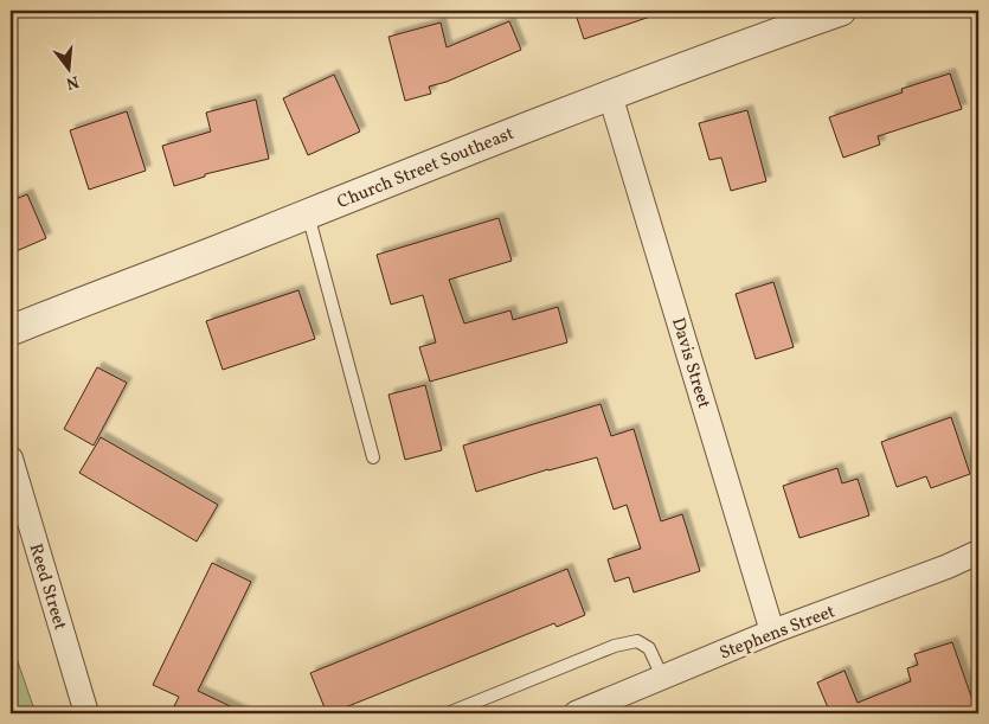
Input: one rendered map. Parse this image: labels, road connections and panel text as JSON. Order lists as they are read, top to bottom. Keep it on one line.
{"streets":{"street":["Church Street Southeast","Davis Street","Reed Street","Stephens Street"]},"crossings":[["Church Street Southeast","Davis Street"],["Davis Street","Stephens Street"]],"north":"bottom"}
